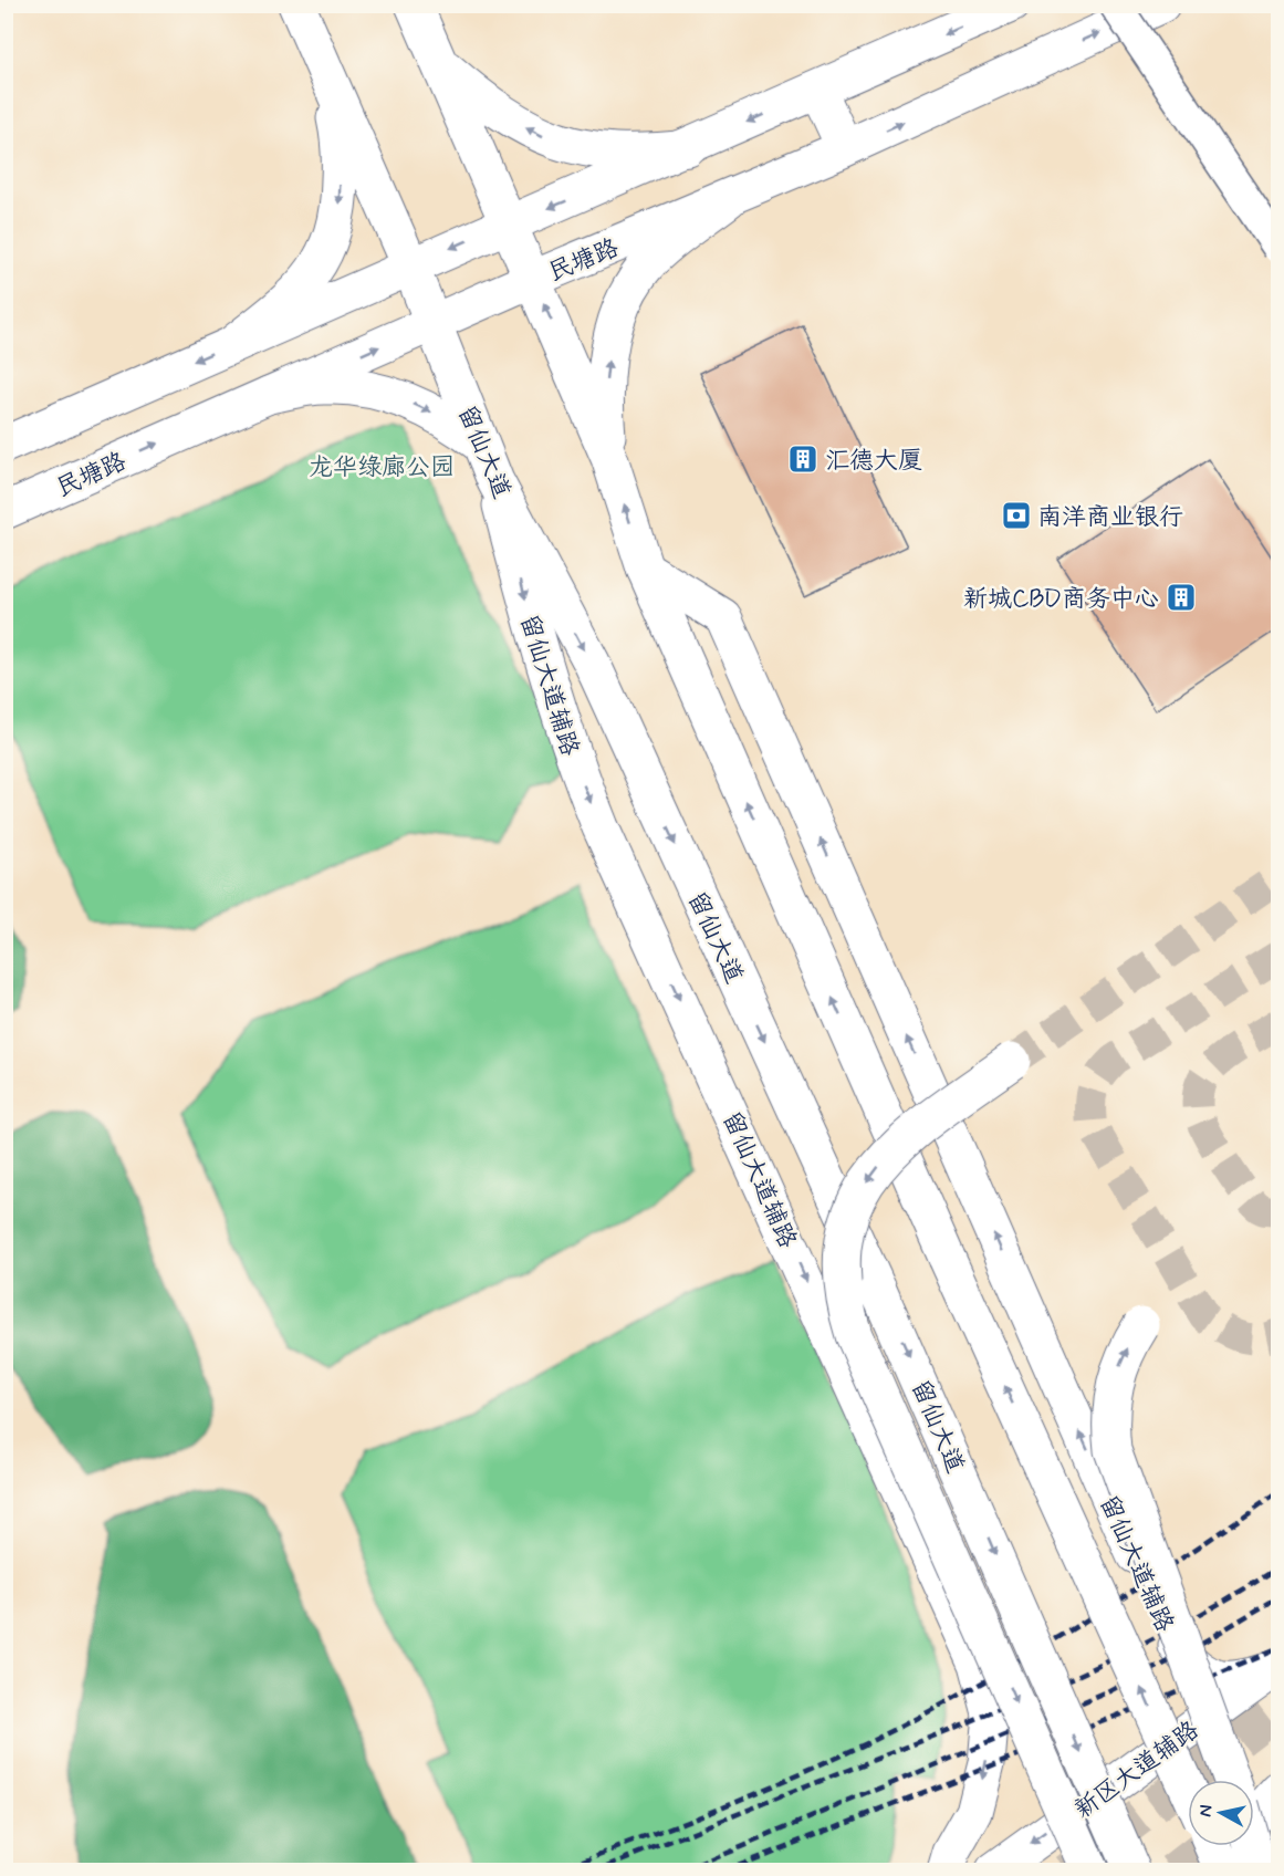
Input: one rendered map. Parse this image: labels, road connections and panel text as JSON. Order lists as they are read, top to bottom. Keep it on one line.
{"streets":{"main road":["民塘路","留仙大道","留仙大道辅路","新区大道辅路"]},"crossings":[["民塘路","留仙大道"],["留仙大道","留仙大道辅路"],["留仙大道辅路","新区大道辅路"]],"parks":["龙华绿廊公园"],"places":{"building":["汇德大厦","新城CBD商务中心"],"bank":["南洋商业银行"]},"north":"left"}
